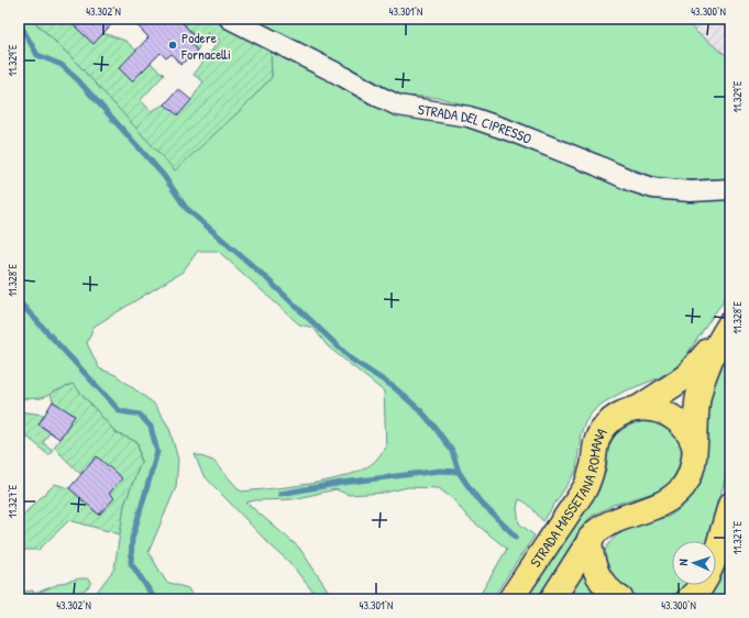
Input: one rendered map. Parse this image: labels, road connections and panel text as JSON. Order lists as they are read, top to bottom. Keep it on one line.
{"streets":{"main road":["STRADA MASSETANA ROMANA"],"street":["STRADA DEL CIPRESSO"]},"places":["Podere Fornacelli"],"north":"left","coordinates":["43.302°N","43.301°N","43.300°N","11.329°E","11.328°E","11.327°E"]}
